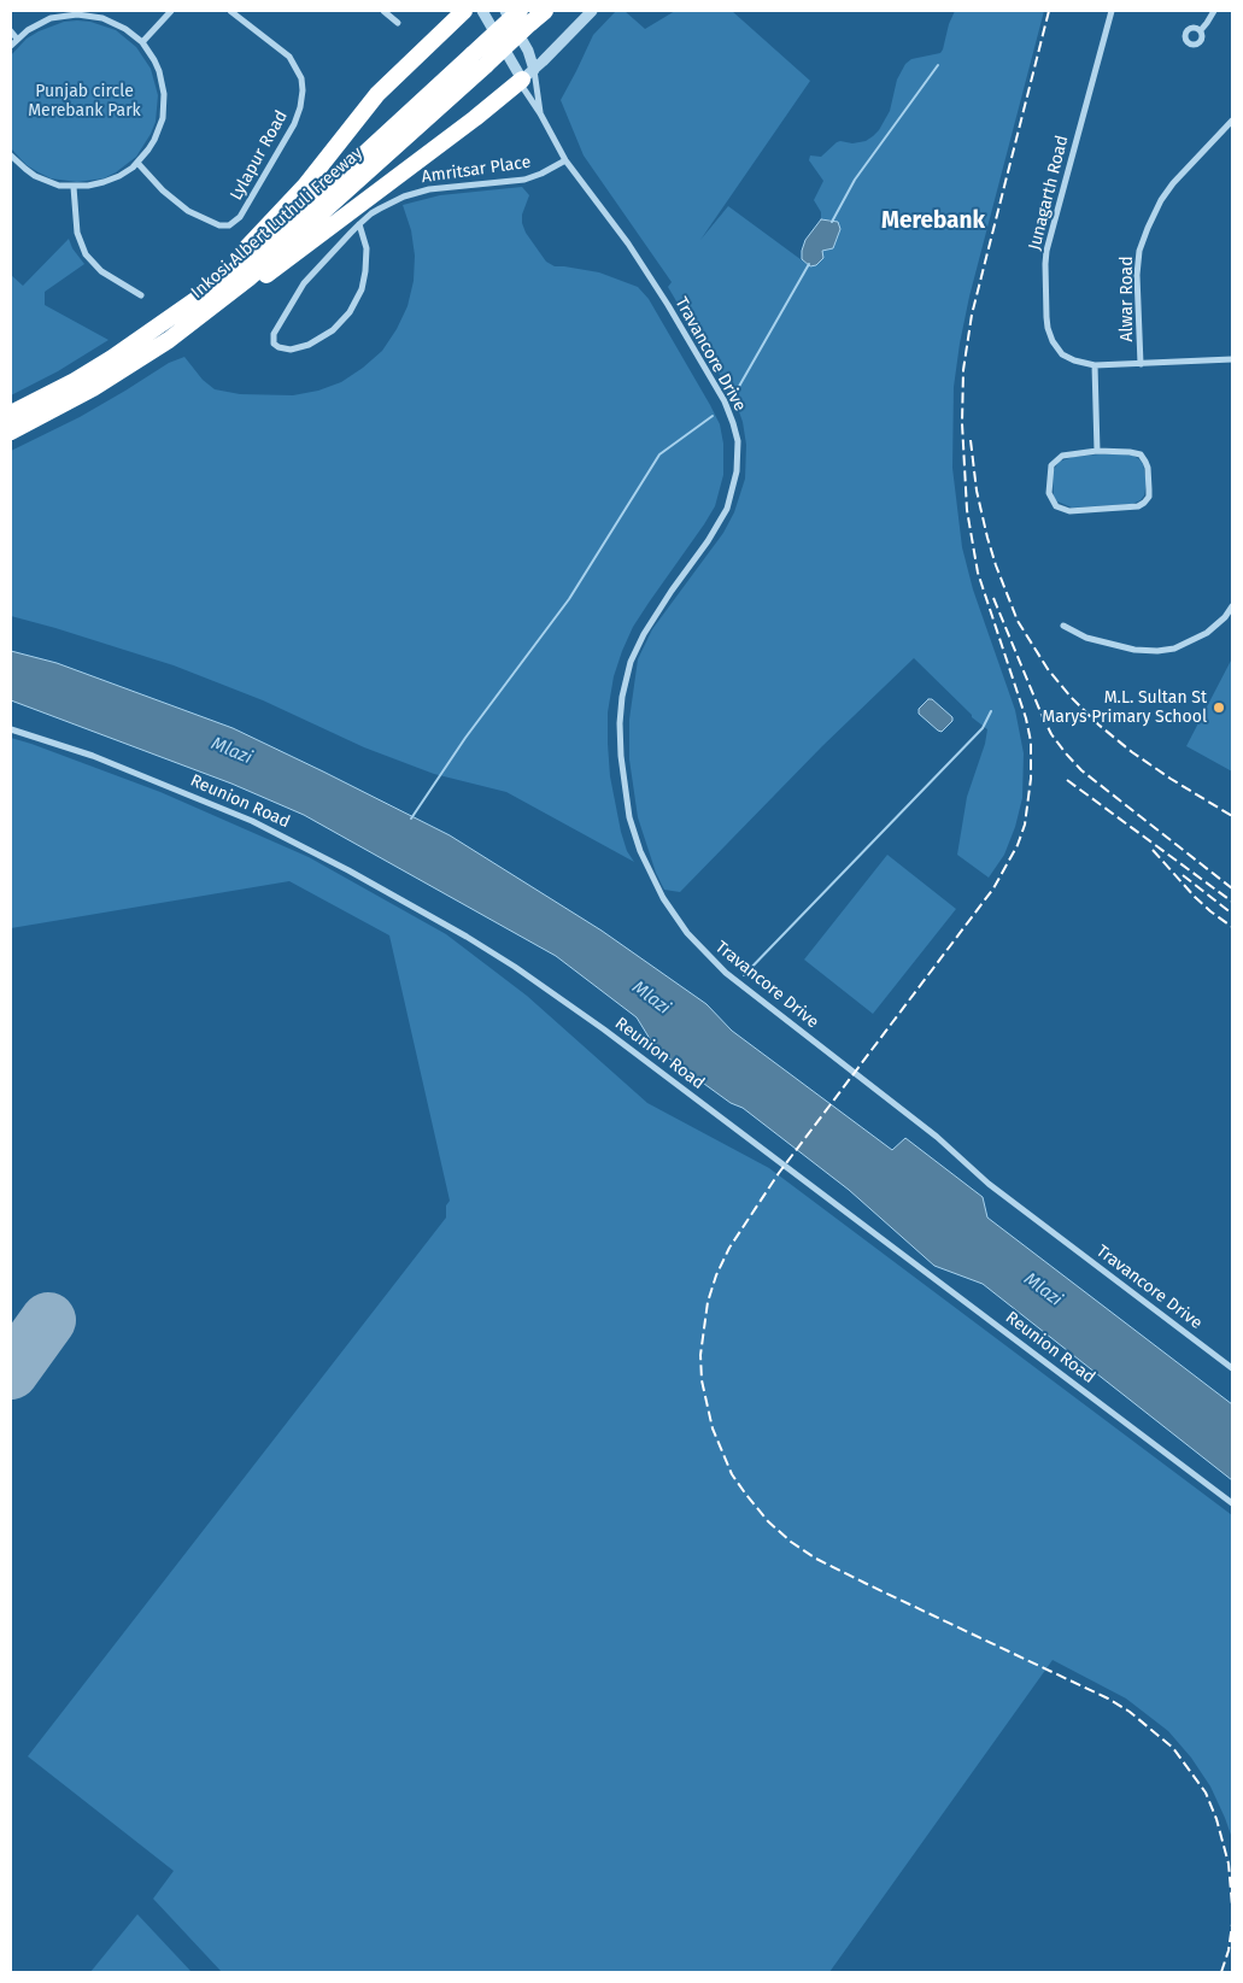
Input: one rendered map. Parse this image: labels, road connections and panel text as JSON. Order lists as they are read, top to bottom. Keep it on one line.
{"streets":{"highway":["Inkosi Albert Luthuli Freeway"],"street":["Lylapur Road","Amritsar Place","Junagarth Road","Alwar Road","Travancore Drive","Reunion Road"]},"crossings":[["Amritsar Place","Travancore Drive"],["Junagarth Road","Alwar Road"]],"districts":["Merebank"],"water":["Mlazi"],"parks":["Punjab circle Merebank Park"],"places":["M.L. Sultan St Marys Primary School"]}
